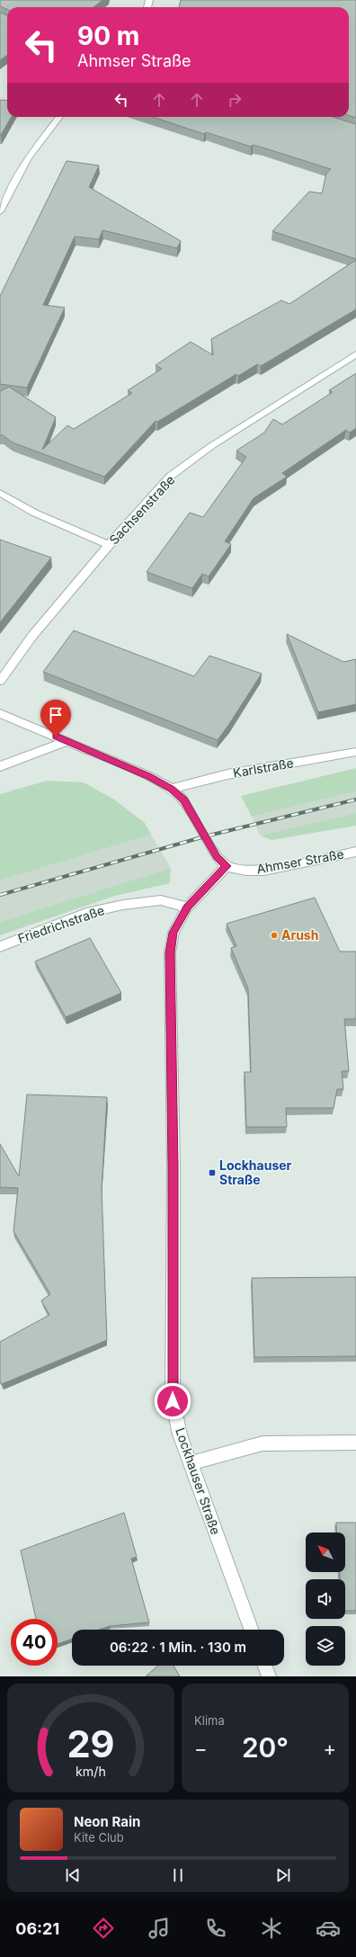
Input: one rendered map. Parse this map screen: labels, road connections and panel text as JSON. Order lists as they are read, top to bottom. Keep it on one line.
{"streets":{"street":["Sachsenstraße","Karlstraße","Ahmser Straße","Friedrichstraße","Lockhauser Straße"]},"crossings":[["Ahmser Straße","Lockhauser Straße"],["Friedrichstraße","Lockhauser Straße"]],"places":{"other":["Arush"],"transit":["Lockhauser Straße"]},"north":"top left","page":{"turn":["90 m","Ahmser Straße"],"limit":"40","trip":"06:22 · 1 Min. · 130 m","tile":"Klima","heat":["−","20°","+"],"song":["Neon Rain","Kite Club"],"tabs":"06:21","gauge":["29","km/h"]}}
